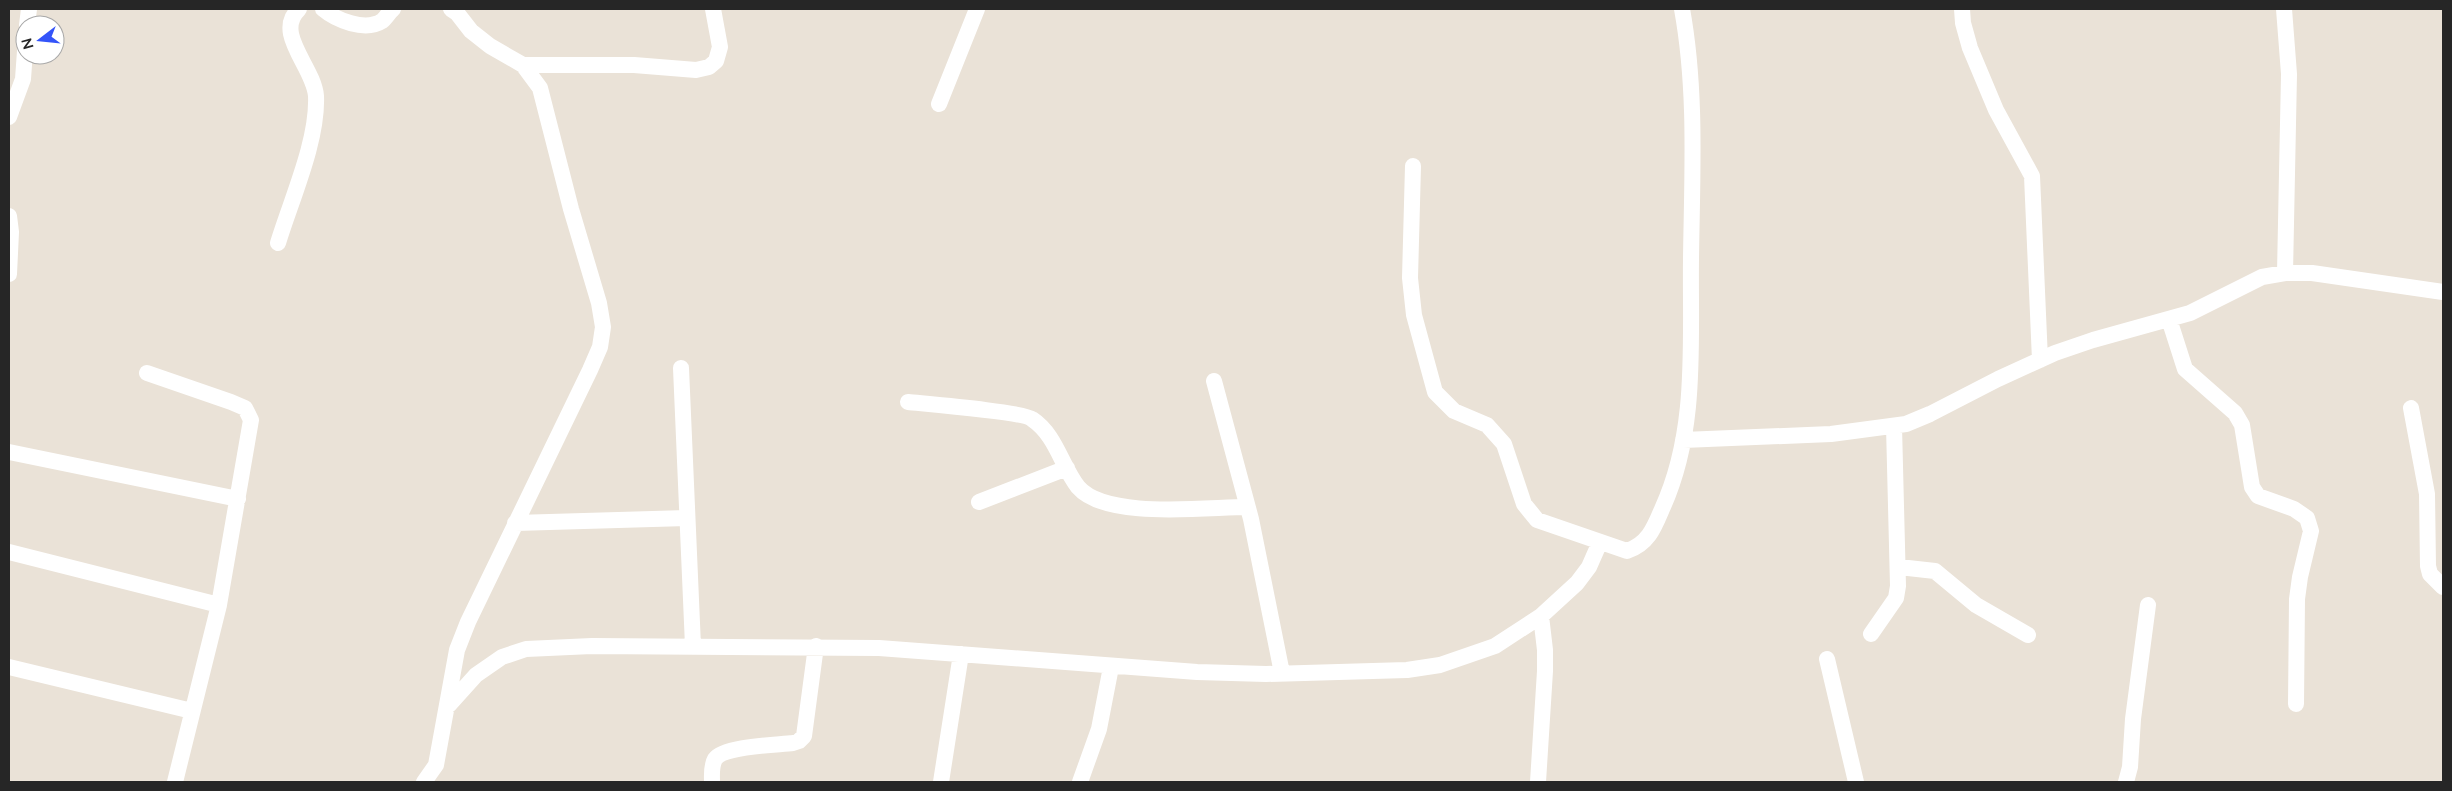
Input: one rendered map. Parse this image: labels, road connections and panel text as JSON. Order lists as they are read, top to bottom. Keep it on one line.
{"north":"left"}
